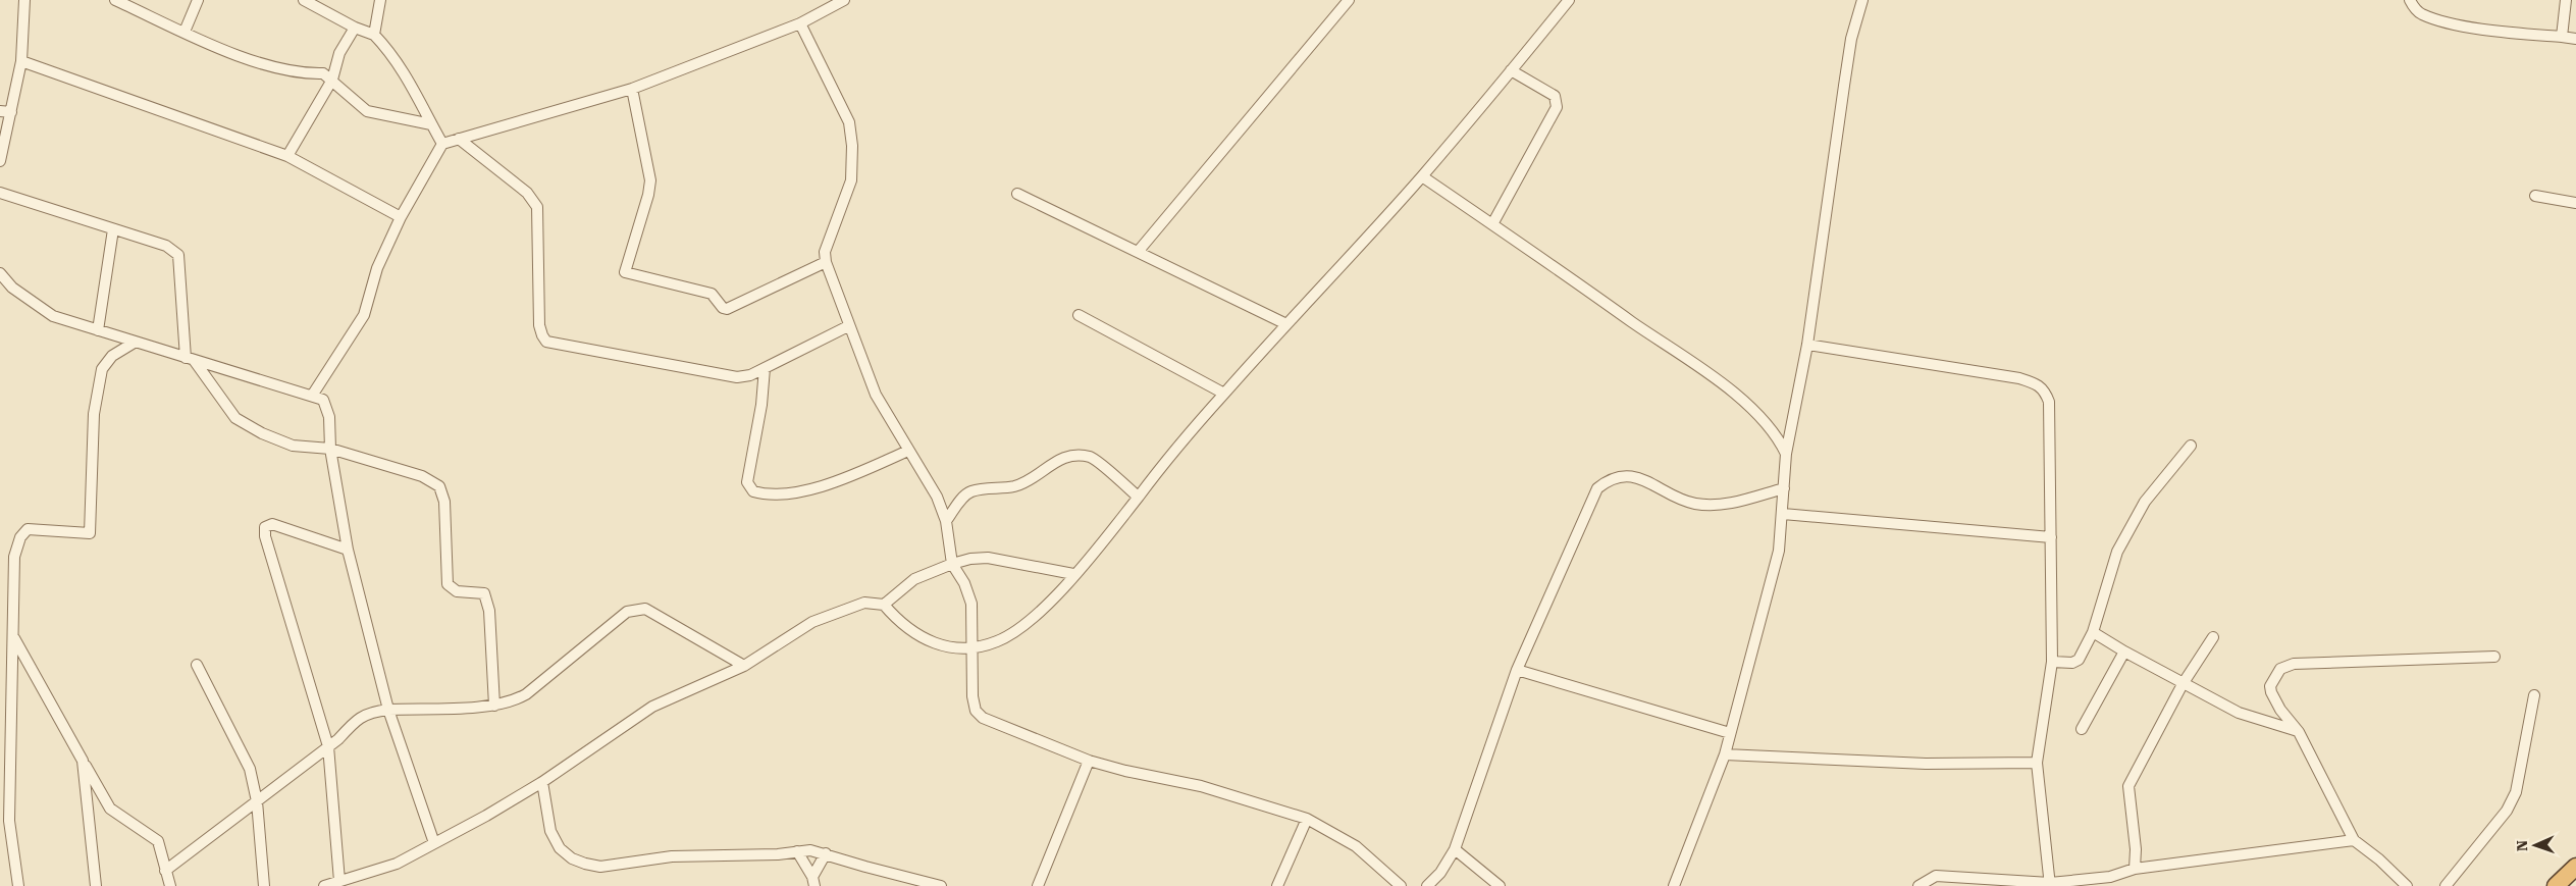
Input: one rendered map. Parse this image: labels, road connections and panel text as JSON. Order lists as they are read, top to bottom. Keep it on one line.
{"north":"left"}
